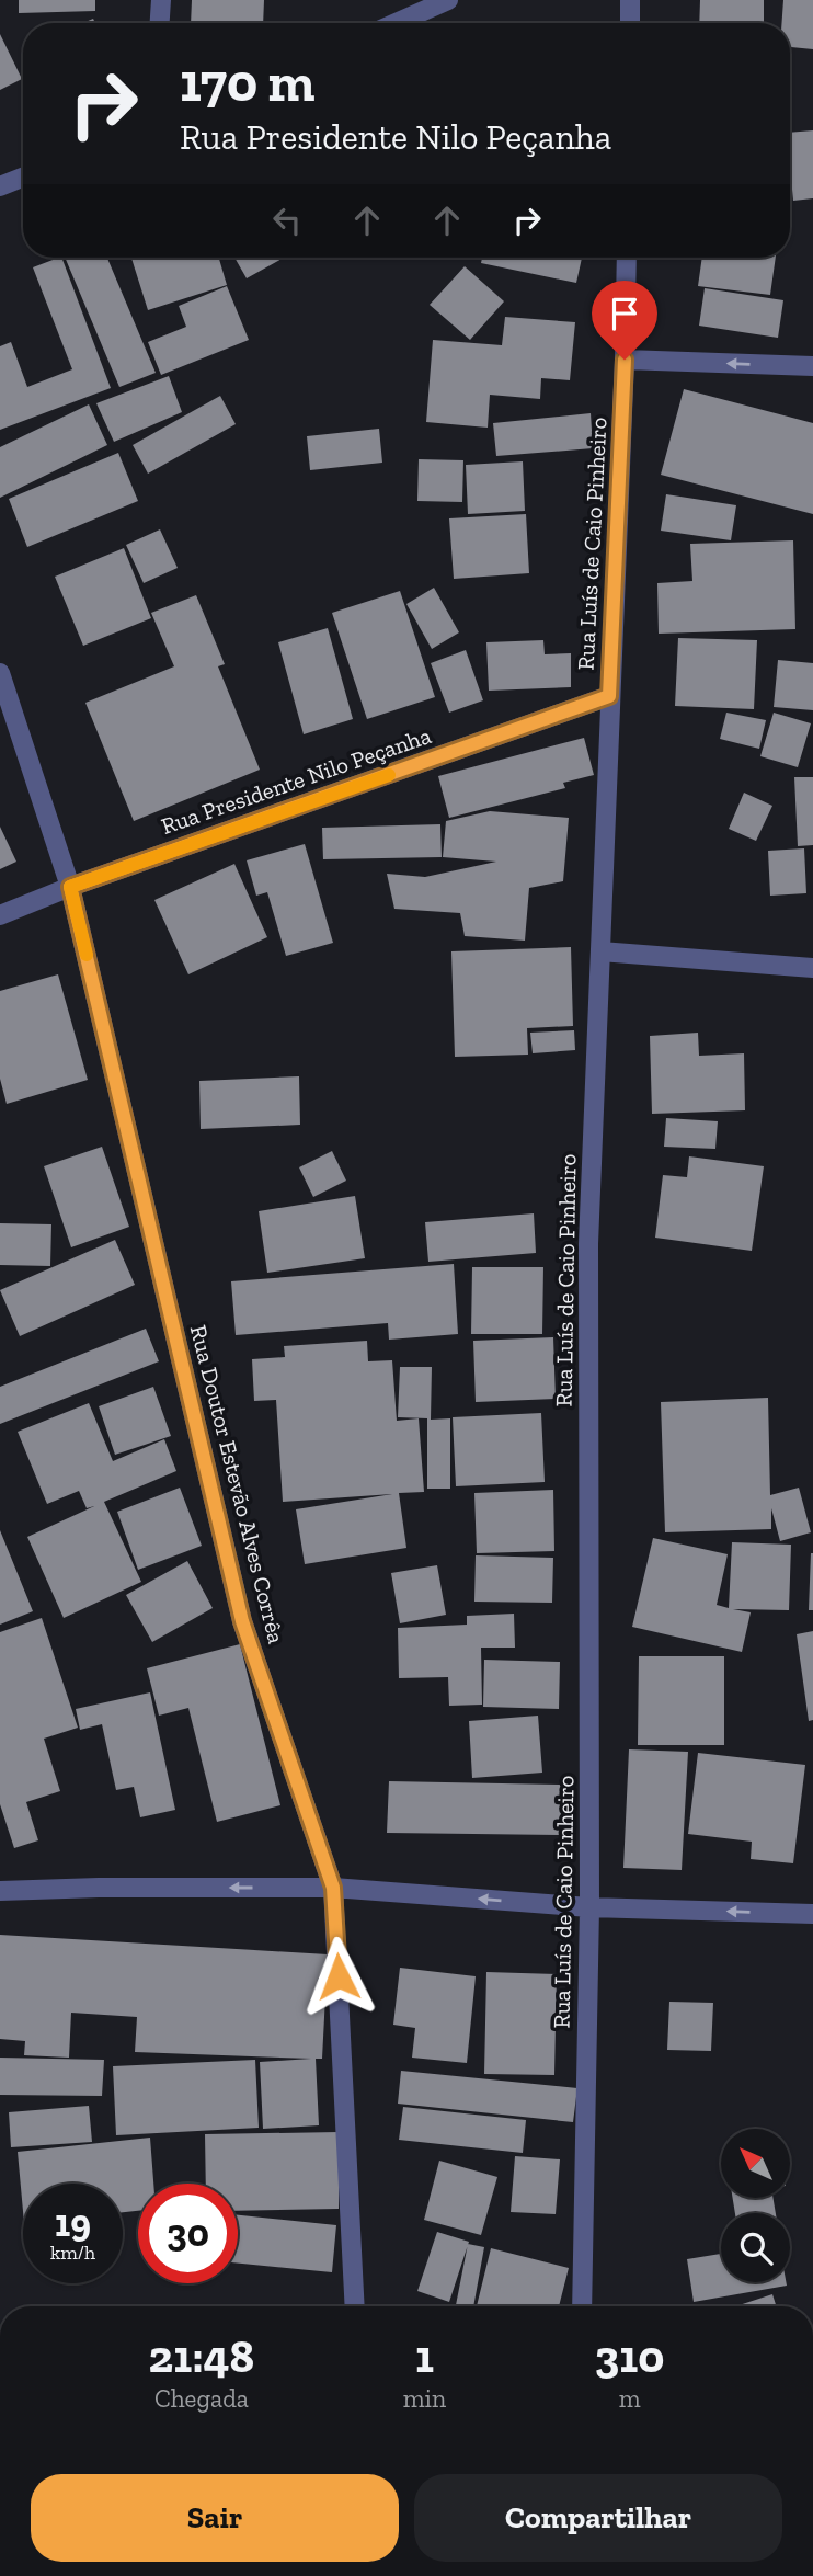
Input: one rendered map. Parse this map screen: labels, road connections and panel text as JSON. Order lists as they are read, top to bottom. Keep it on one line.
{"streets":{"street":["Rua Luís de Caio Pinheiro","Rua Presidente Nilo Peçanha","Rua Doutor Estevão Alves Corrêa"]},"crossings":[["Rua Luís de Caio Pinheiro","Rua Presidente Nilo Peçanha"],["Rua Presidente Nilo Peçanha","Rua Doutor Estevão Alves Corrêa"]],"north":"top left","page":{"turn":["170 m","Rua Presidente Nilo Peçanha"],"speed":"19 km/h","limit":"30","eta":["21:48","Chegada","1","min","310","m"],"buttons":["Sair","Compartilhar"]}}
